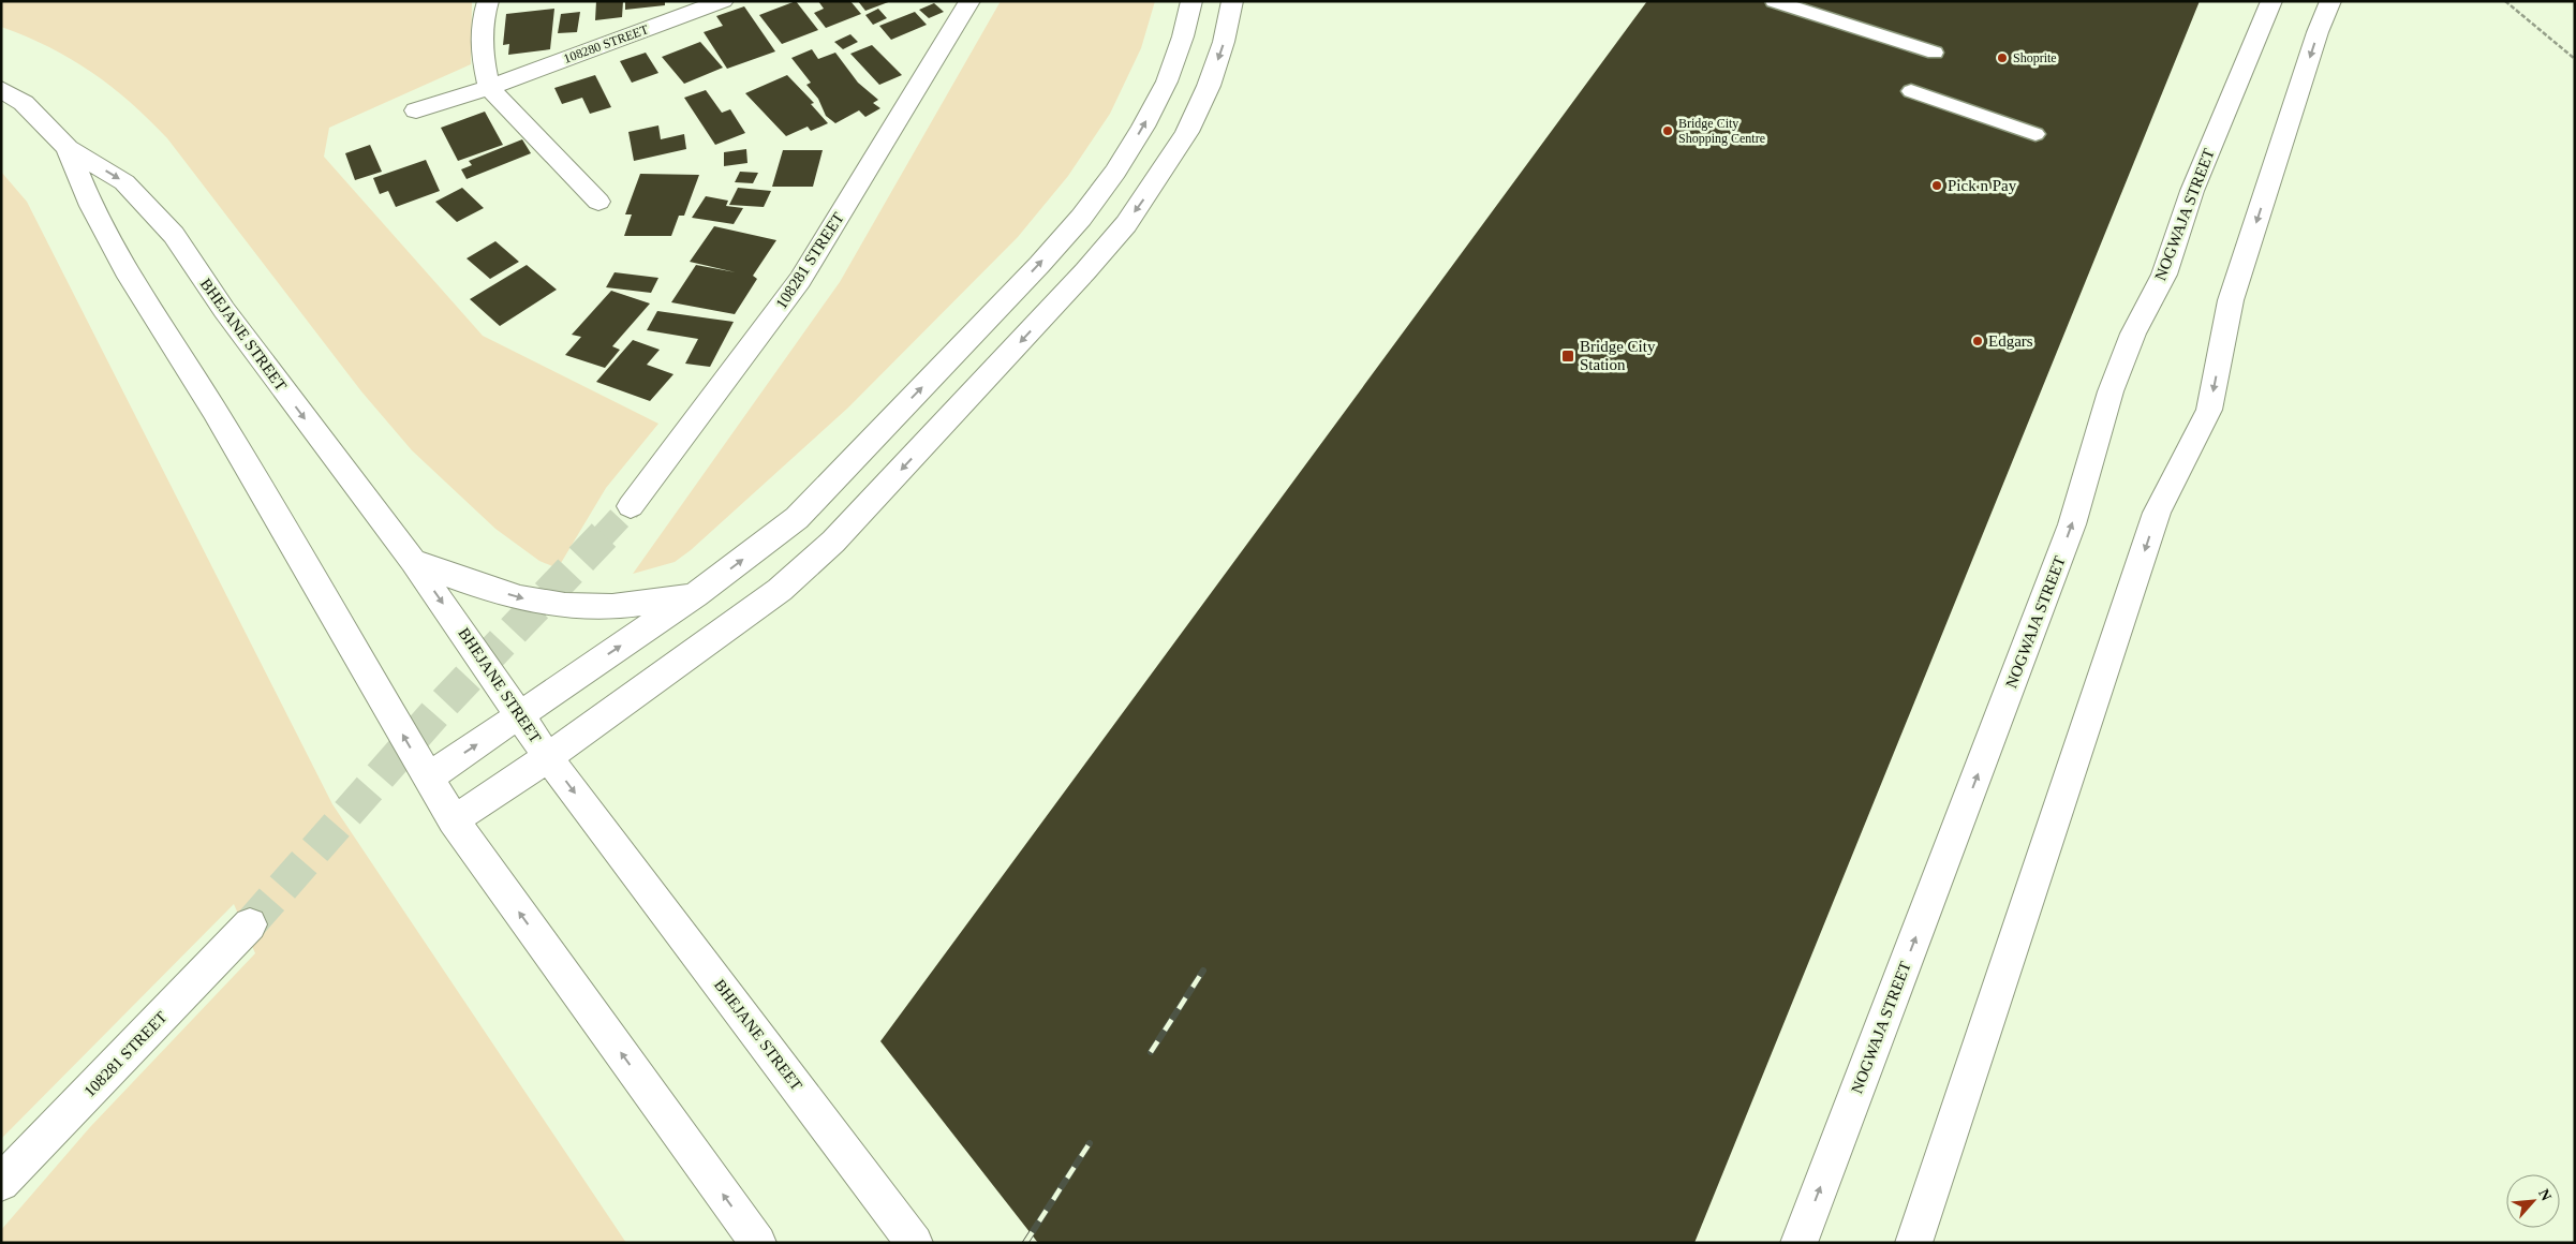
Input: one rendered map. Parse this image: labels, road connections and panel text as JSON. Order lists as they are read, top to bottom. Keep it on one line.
{"streets":{"street":["108280 STREET","NOGWAJA STREET","108281 STREET","BHEJANE STREET"]},"places":{"other":["Shoprite","Bridge City Shopping Centre","Pick n Pay","Edgars"],"transit":["Bridge City Station"]},"north":"top right"}
